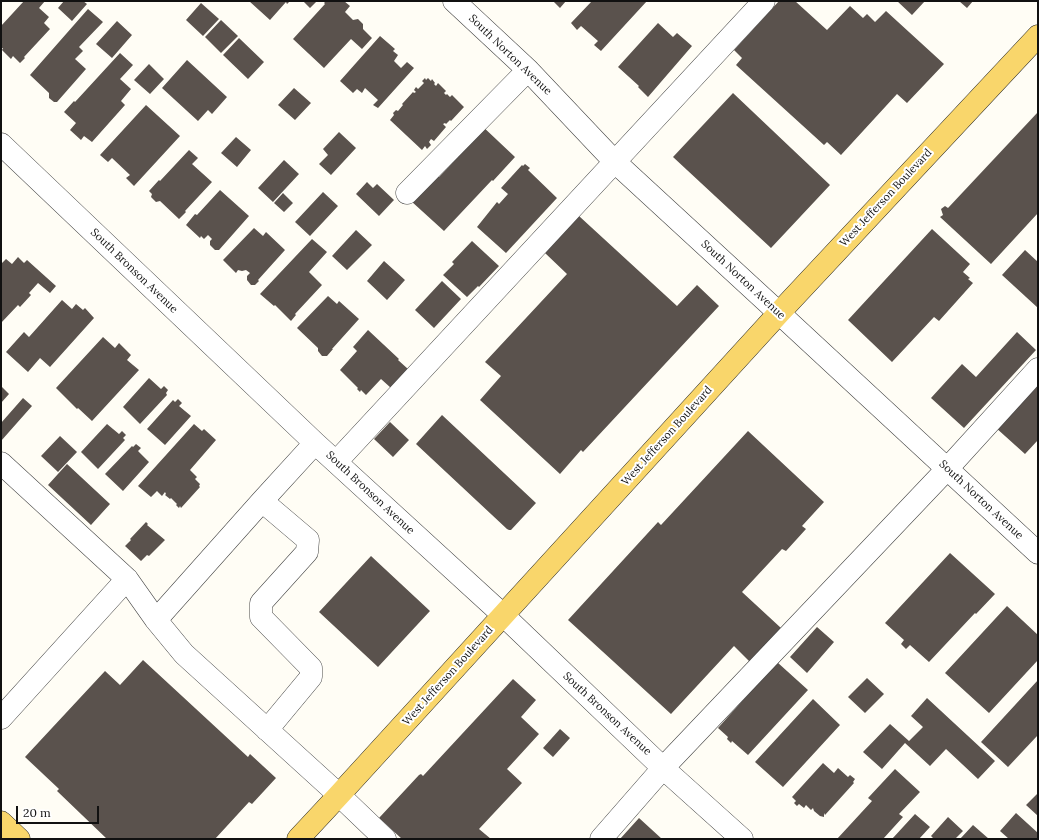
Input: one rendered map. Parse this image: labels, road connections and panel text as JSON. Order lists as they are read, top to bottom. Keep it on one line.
{"streets":{"main road":["West Jefferson Boulevard"],"street":["South Norton Avenue","South Bronson Avenue"]},"crossings":[["South Norton Avenue","West Jefferson Boulevard"],["West Jefferson Boulevard","South Bronson Avenue"]],"scale_bar":"20 m"}
